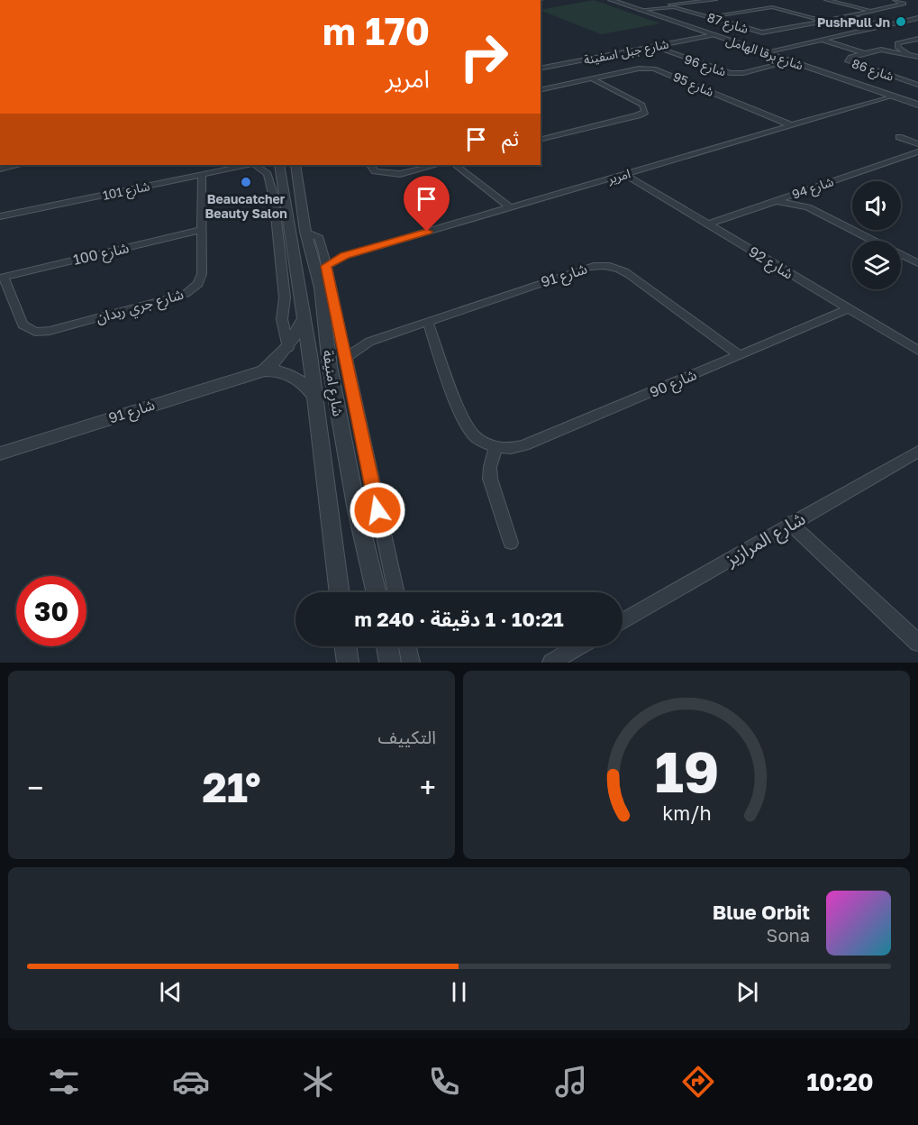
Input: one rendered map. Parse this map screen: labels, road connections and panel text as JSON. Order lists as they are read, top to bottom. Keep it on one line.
{"streets":{"street":["شارع 87","شارع جبل اسفينة","شارع برقا الهامل","شارع 96","شارع 86","شارع 95","امرير","شارع 94","شارع 101","شارع 100","شارع 92","شارع 91","شارع جري ربدان","شارع امنيفة","شارع 90","شارع المرازيز"]},"crossings":[["شارع 87","شارع برقا الهامل"],["شارع جبل اسفينة","شارع برقا الهامل"],["شارع جبل اسفينة","شارع 96"],["شارع برقا الهامل","شارع 96"],["شارع برقا الهامل","امرير"],["شارع 95","امرير"],["امرير","شارع 92"],["شارع 94","شارع 92"],["شارع 101","شارع جري ربدان"],["شارع 100","شارع جري ربدان"],["شارع 92","شارع 90"],["شارع 91","شارع امنيفة"],["شارع 91","شارع 90"]],"places":["PushPull Jn","Beaucatcher Beauty Salon"],"page":{"turn":["170 m","امرير"],"then":"ثم","limit":"30","trip":"10:21 · 1 دقيقة · 240 m","tile":"التكييف","heat":["−","21°","+"],"song":["Blue Orbit","Sona"],"tabs":"10:20","gauge":["19","km/h"]}}
